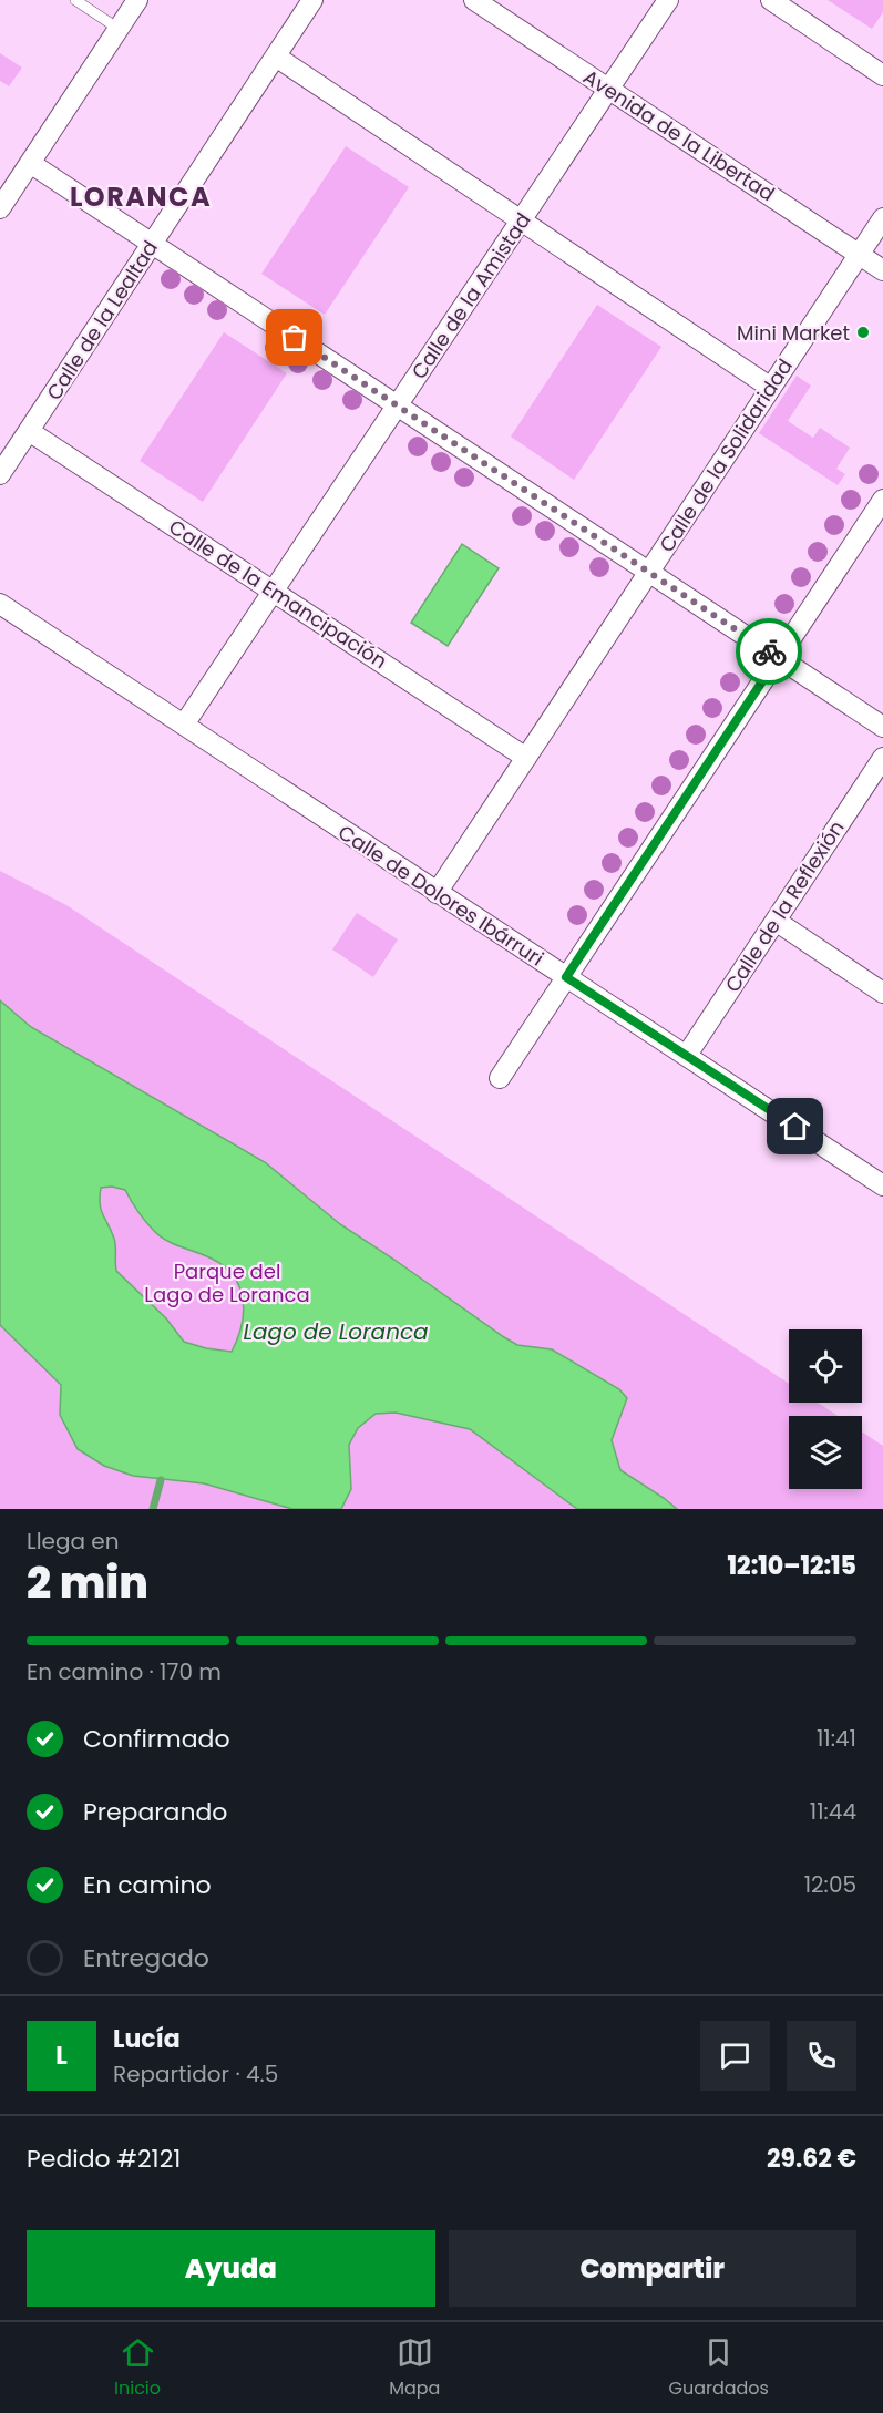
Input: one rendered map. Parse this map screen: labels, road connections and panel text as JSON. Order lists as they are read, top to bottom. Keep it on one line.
{"streets":{"street":["Avenida de la Libertad","Calle de la Amistad","Calle de la Lealtad","Calle de la Solidaridad","Calle de la Emancipación","Calle de Dolores Ibárruri","Calle de la Reflexión"]},"crossings":[["Avenida de la Libertad","Calle de la Amistad"],["Avenida de la Libertad","Calle de la Solidaridad"],["Calle de la Amistad","Calle de la Emancipación"],["Calle de la Amistad","Calle de Dolores Ibárruri"],["Calle de la Lealtad","Calle de la Emancipación"],["Calle de la Solidaridad","Calle de la Emancipación"],["Calle de la Solidaridad","Calle de Dolores Ibárruri"],["Calle de Dolores Ibárruri","Calle de la Reflexión"]],"districts":["LORANCA"],"water":["Lago de Loranca"],"parks":["Parque del Lago de Loranca"],"places":["Mini Market"],"page":{"heading":["2 min","Llega en","12:10–12:15"],"panel":["Lucía","Repartidor · 4.5","Pedido #2121","29.62 €"],"bar":"En camino · 170 m","list":[["Confirmado","11:41"],["Preparando","11:44"],["En camino","12:05"],"Entregado"],"round":"L","buttons":["Ayuda","Compartir"],"tabs":["Inicio","Mapa","Guardados"]}}
